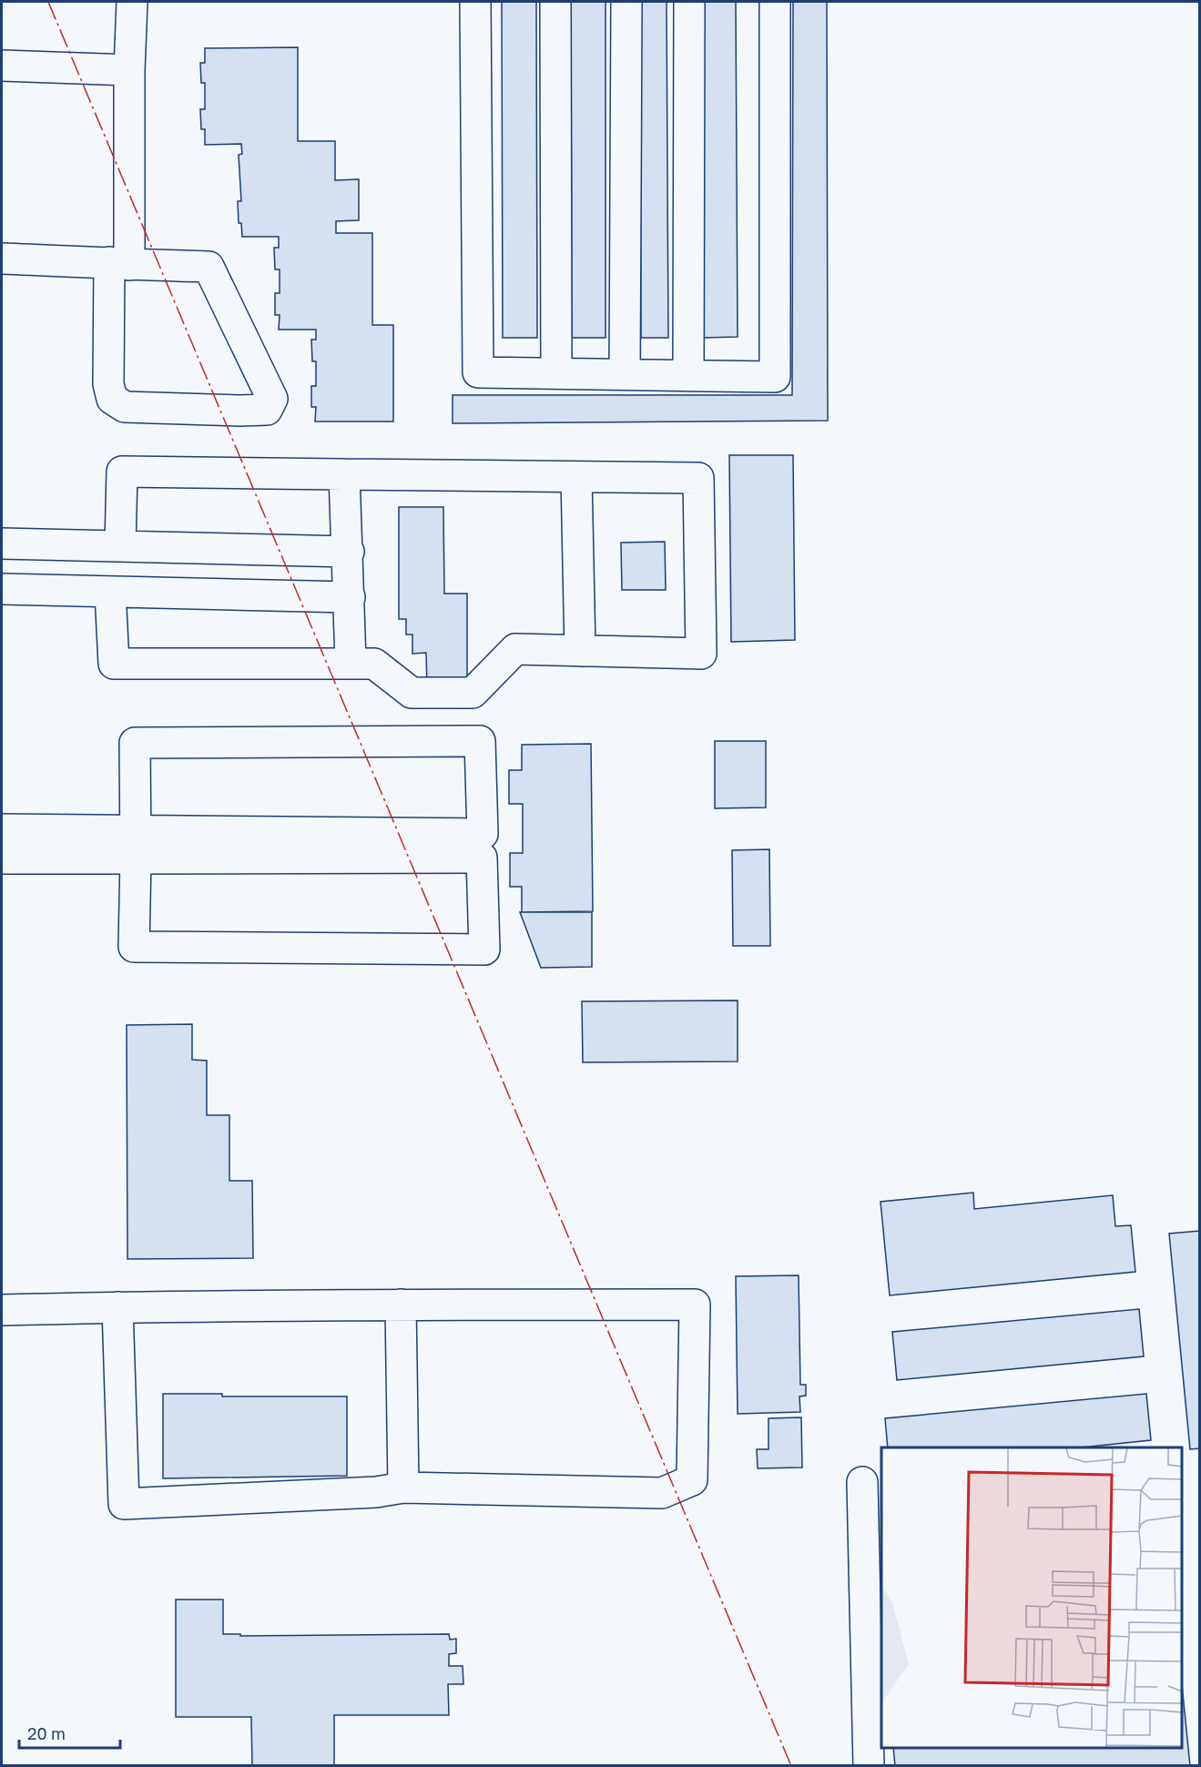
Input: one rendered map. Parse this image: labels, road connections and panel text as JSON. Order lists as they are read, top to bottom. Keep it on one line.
{"scale_bar":"20 m"}
